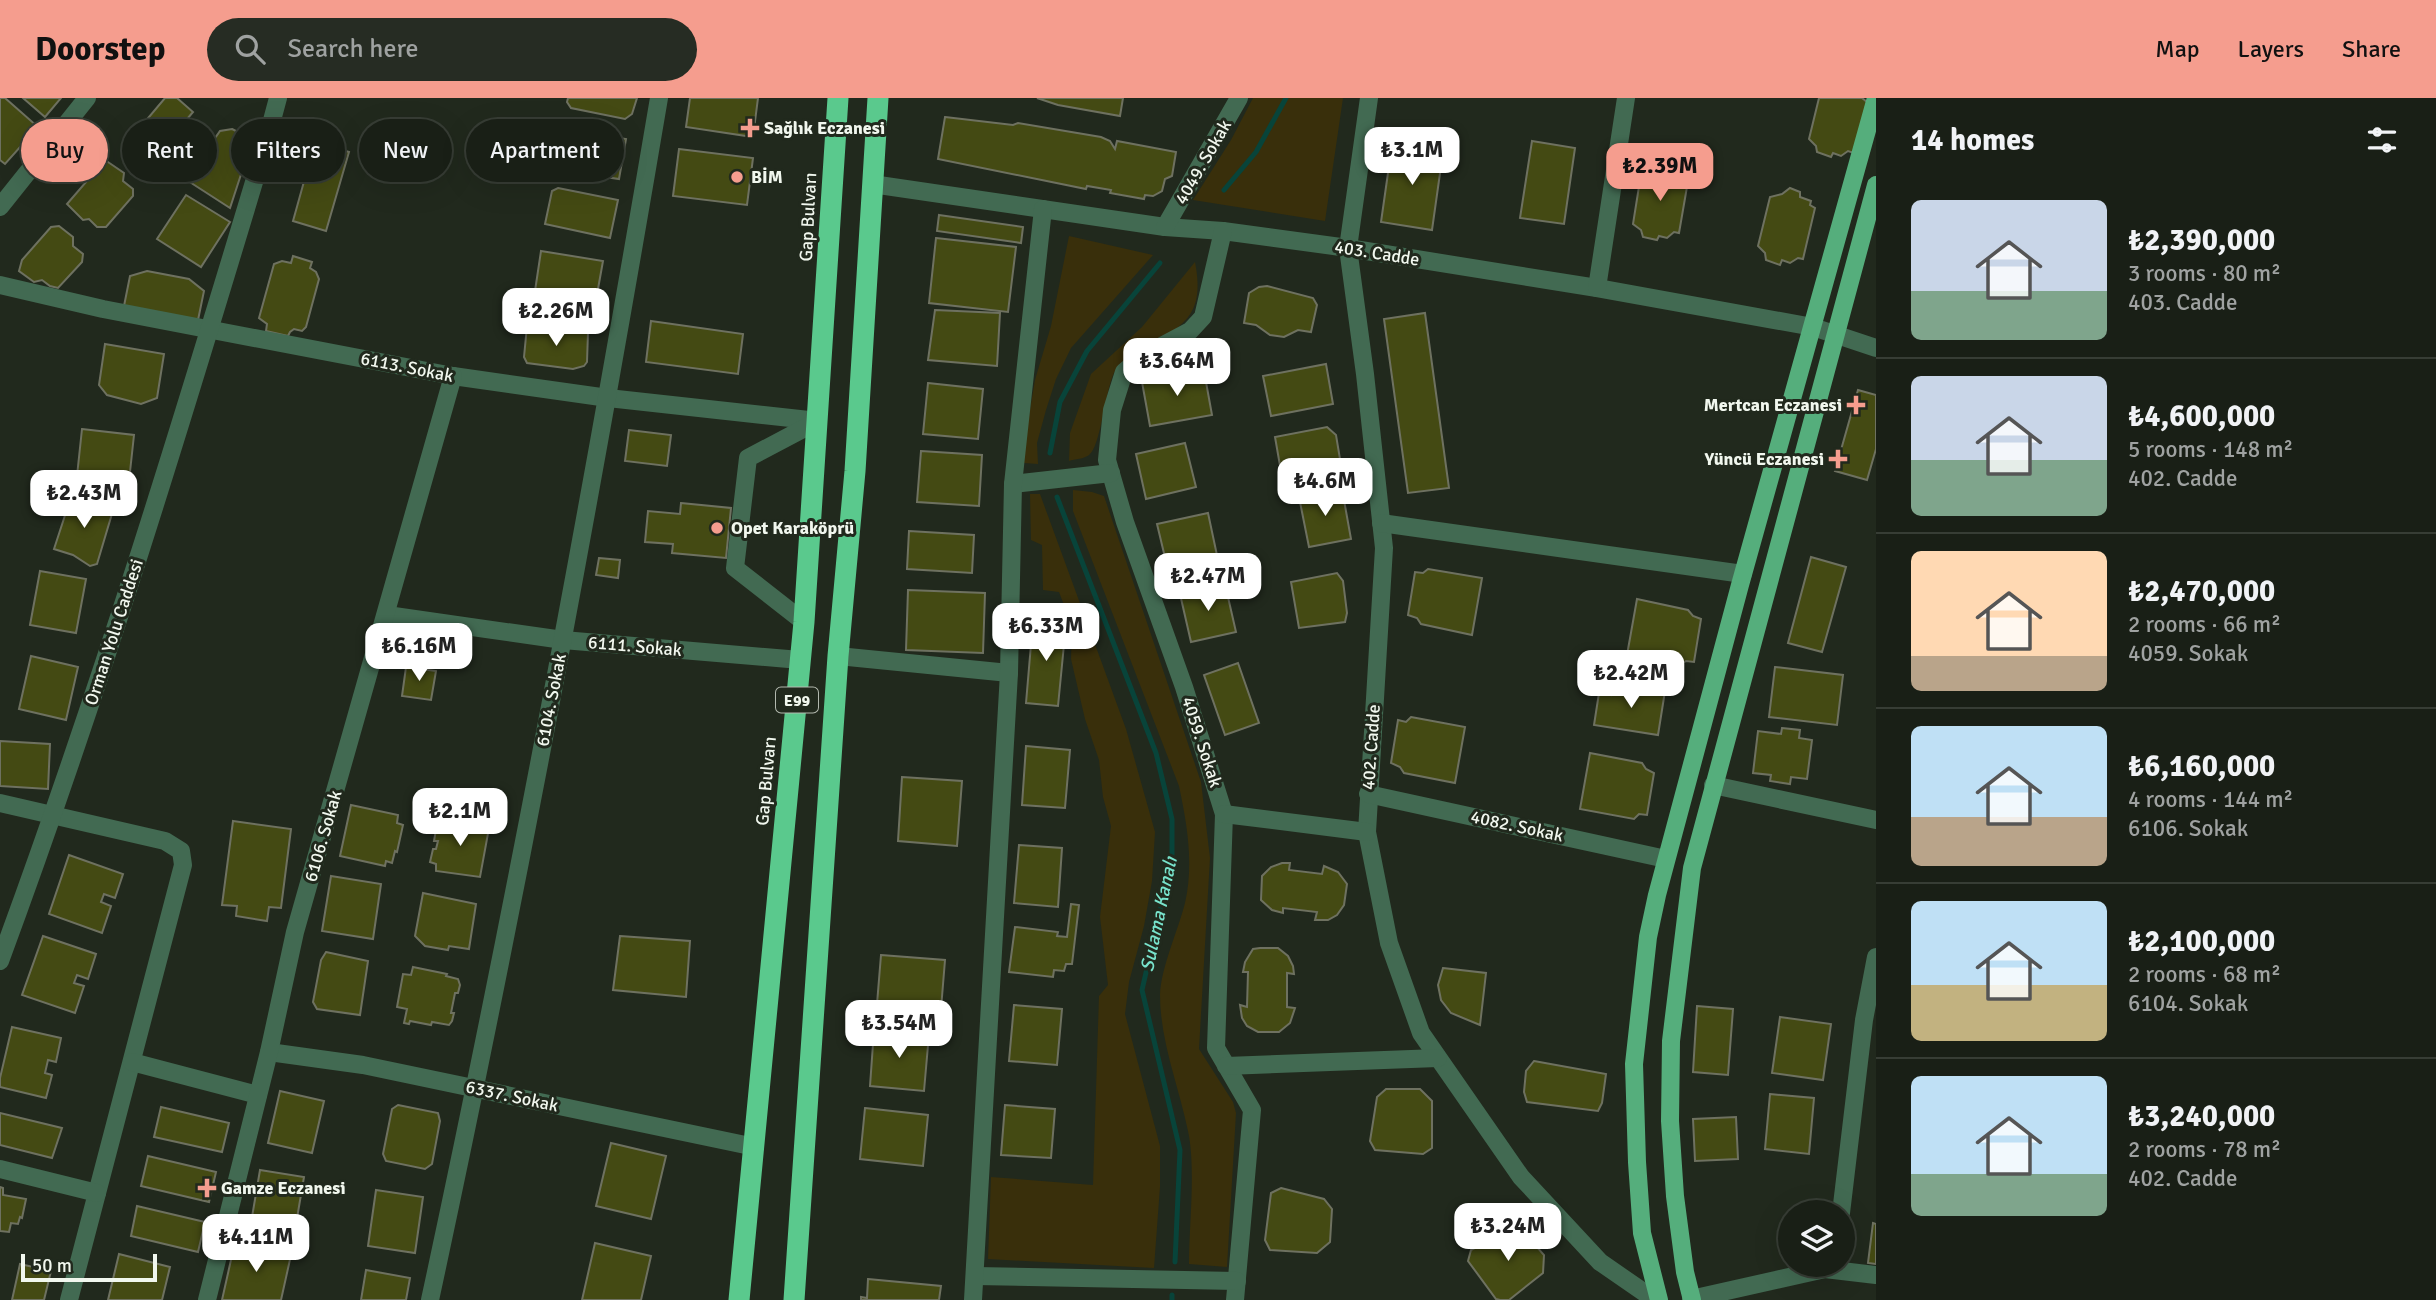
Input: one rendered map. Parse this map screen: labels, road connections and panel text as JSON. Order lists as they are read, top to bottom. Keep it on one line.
{"streets":{"highway":["Gap Bulvarı","E99"],"street":["4049. Sokak","403. Cadde","6113. Sokak","Orman Yolu Caddesi","6111. Sokak","6104. Sokak","4059. Sokak","402. Cadde","4082. Sokak","6106. Sokak","6337. Sokak"]},"crossings":[["4049. Sokak","403. Cadde"],["Gap Bulvarı","6113. Sokak"],["Gap Bulvarı","6111. Sokak"],["Gap Bulvarı","6337. Sokak"],["403. Cadde","E99"],["403. Cadde","4059. Sokak"],["403. Cadde","402. Cadde"],["6113. Sokak","Orman Yolu Caddesi"],["6113. Sokak","6104. Sokak"],["6113. Sokak","6106. Sokak"],["6111. Sokak","6104. Sokak"],["6111. Sokak","6106. Sokak"],["6104. Sokak","6337. Sokak"],["402. Cadde","4082. Sokak"],["6106. Sokak","6337. Sokak"]],"water":["Sulama Kanalı"],"places":{"health":["Sağlık Eczanesi","Mertcan Eczanesi","Yüncü Eczanesi","Gamze Eczanesi"],"other":["BİM","Opet Karaköprü"]},"scale_bar":"50 m","page":{"header":"Doorstep","search":"Search here","nav":["Map","Layers","Share"],"heading":"14 homes","chip":["Buy","Rent","Filters","New","Apartment"],"price":["₺3.1M","₺2.39M","₺2.26M","₺3.64M","₺4.6M","₺2.43M","₺2.47M","₺6.33M","₺6.16M","₺2.42M","₺2.1M","₺3.54M","₺3.24M","₺4.11M"],"list":[{"name":"₺2,390,000","note":"3 rooms · 80 m² · 403. Cadde"},{"name":"₺4,600,000","note":"5 rooms · 148 m² · 402. Cadde"},{"name":"₺2,470,000","note":"2 rooms · 66 m² · 4059. Sokak"},{"name":"₺6,160,000","note":"4 rooms · 144 m² · 6106. Sokak"},{"name":"₺2,100,000","note":"2 rooms · 68 m² · 6104. Sokak"},{"name":"₺3,240,000","note":"2 rooms · 78 m² · 402. Cadde"}],"scale":"50 m"}}
